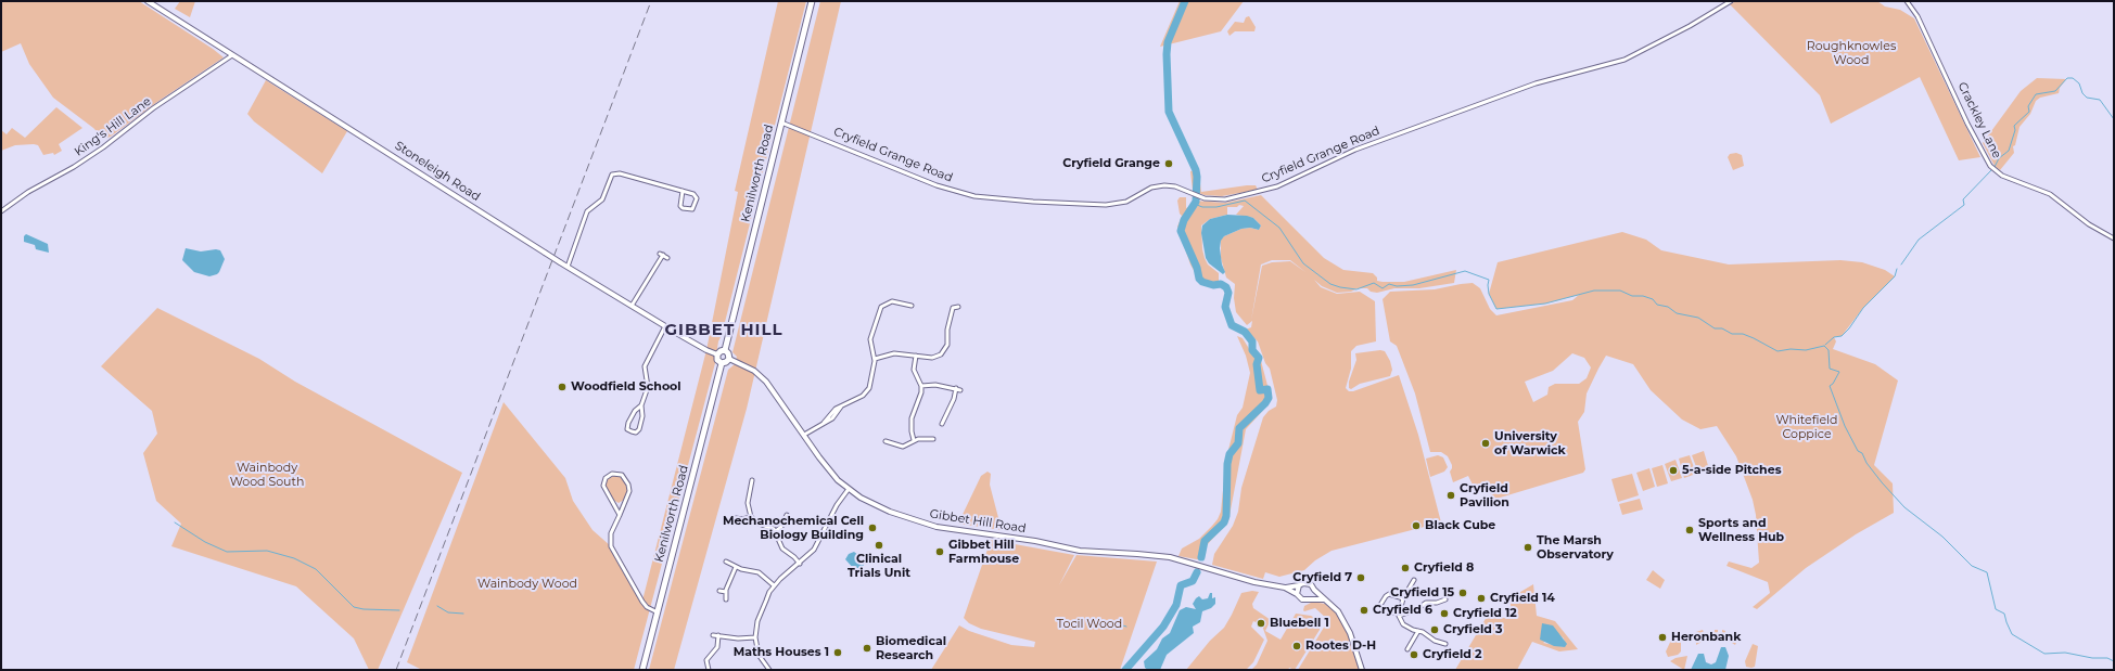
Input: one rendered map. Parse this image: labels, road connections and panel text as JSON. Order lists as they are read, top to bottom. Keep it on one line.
{"streets":{"main road":["Kenilworth Road"],"street":["Crackley Lane","King's Hill Lane","Cryfield Grange Road","Stoneleigh Road","Gibbet Hill Road"]},"crossings":[["King's Hill Lane","Stoneleigh Road"],["Cryfield Grange Road","Kenilworth Road"],["Stoneleigh Road","Kenilworth Road"],["Stoneleigh Road","Gibbet Hill Road"],["Kenilworth Road","Gibbet Hill Road"]],"districts":["GIBBET HILL"],"parks":["Roughknowles Wood","Whitefield Coppice","Wainbody Wood South","Wainbody Wood","Tocil Wood"],"places":["Cryfield Grange","Woodfield School","University of Warwick","5-a-side Pitches","Cryfield Pavilion","Black Cube","Mechanochemical Cell Biology Building","Sports and Wellness Hub","Clinical Trials Unit","The Marsh Observatory","Gibbet Hill Farmhouse","Cryfield 8","Cryfield 7","Cryfield 15","Cryfield 14","Cryfield 6","Cryfield 12","Bluebell 1","Cryfield 3","Heronbank","Rootes D-H","Biomedical Research","Maths Houses 1","Cryfield 2"]}
